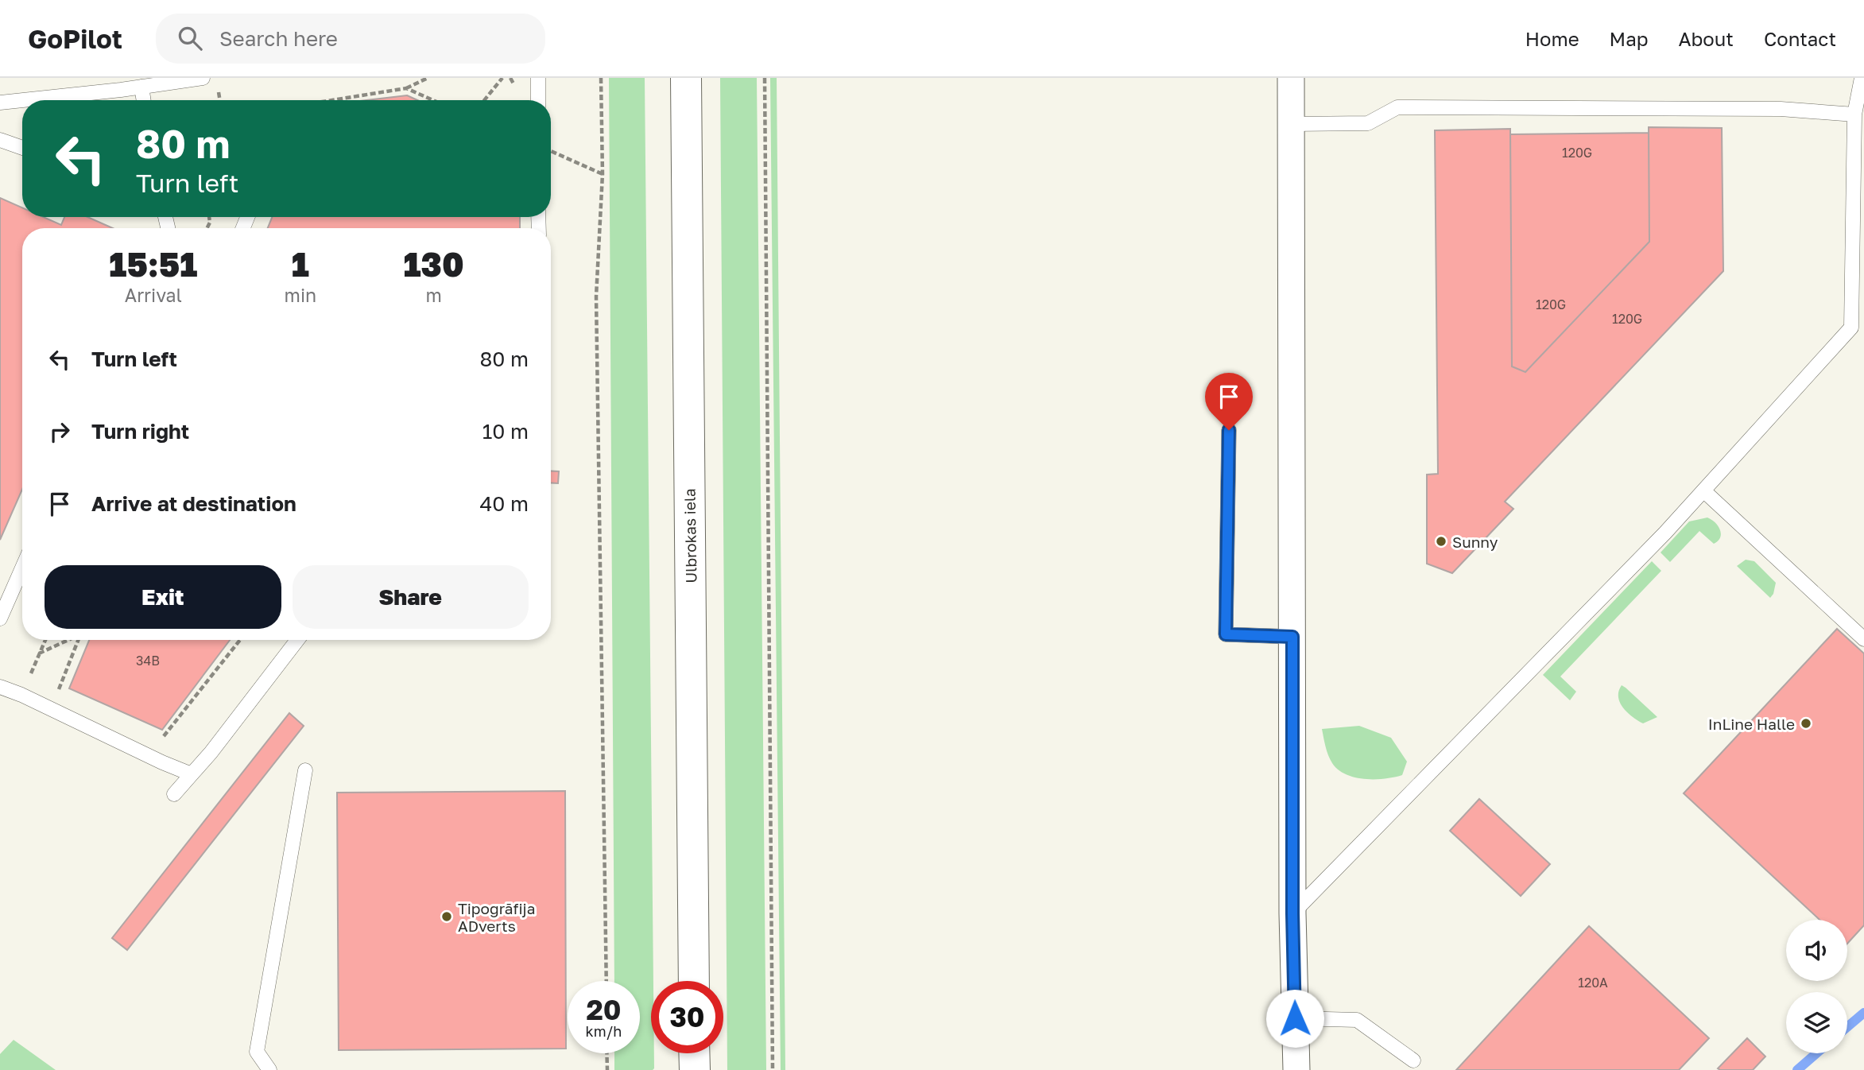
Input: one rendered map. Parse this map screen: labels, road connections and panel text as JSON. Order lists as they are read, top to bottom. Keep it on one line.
{"streets":{"main road":["Ulbrokas iela"]},"places":["Sunny","InLine Halle","Tipogrāfija ADverts"],"house_numbers":["120G","120G","120G","34B","120A"],"page":{"header":"GoPilot","search":"Search here","nav":["Home","Map","About","Contact"],"turn":["80 m","Turn left"],"eta":["15:51","Arrival","1","min","130","m"],"list":[{"name":"Turn left","value":"80 m"},{"name":"Turn right","value":"10 m"},{"name":"Arrive at destination","value":"40 m"}],"buttons":["Exit","Share"],"speed":"20 km/h","limit":"30"}}
